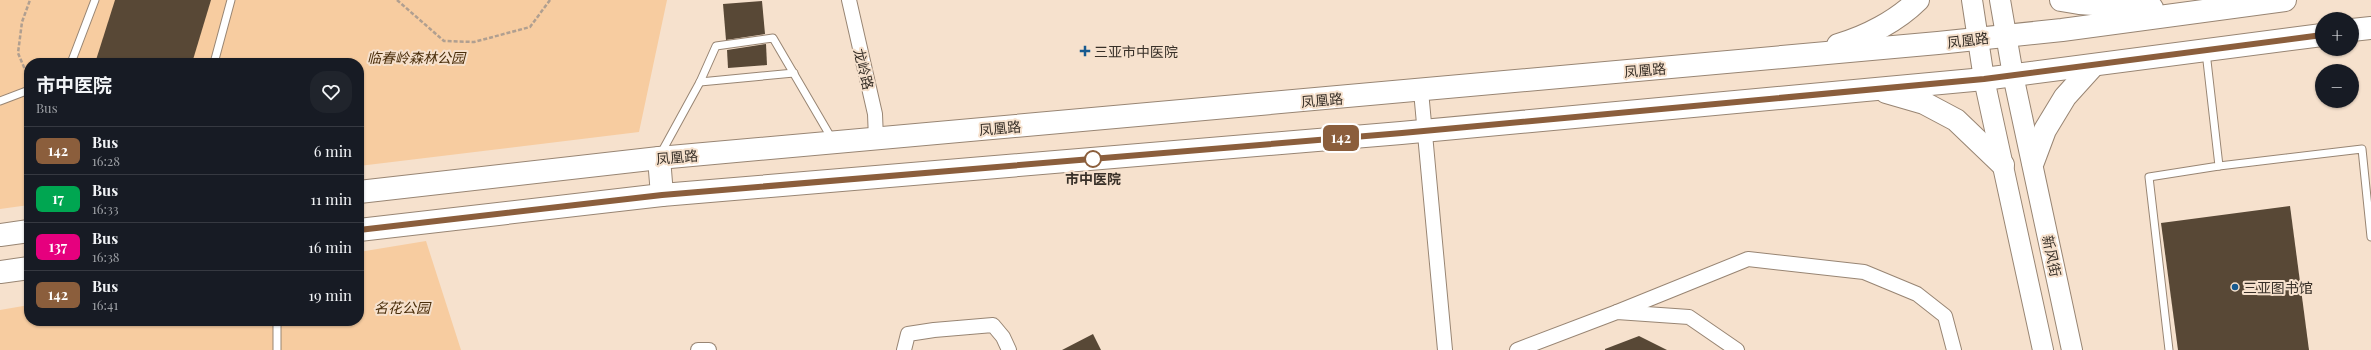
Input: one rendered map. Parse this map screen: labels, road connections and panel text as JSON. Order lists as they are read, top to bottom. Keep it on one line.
{"streets":{"highway":["凤凰路"],"main road":["新风街"],"street":["龙岭路"]},"crossings":[["凤凰路","龙岭路"],["凤凰路","新风街"]],"parks":["临春岭森林公园","名花公园"],"places":{"health":["三亚市中医院"],"other":["市中医院","三亚图书馆"]},"lines":["bus line 142"],"page":{"on_map":"142","map_buttons":["+","−"],"heading":["市中医院","Bus"],"list":[{"mark":"142","name":"Bus","note":"16:28","value":"6 min"},{"mark":"17","name":"Bus","note":"16:33","value":"11 min"},{"mark":"137","name":"Bus","note":"16:38","value":"16 min"},{"mark":"142","name":"Bus","note":"16:41","value":"19 min"}]}}
